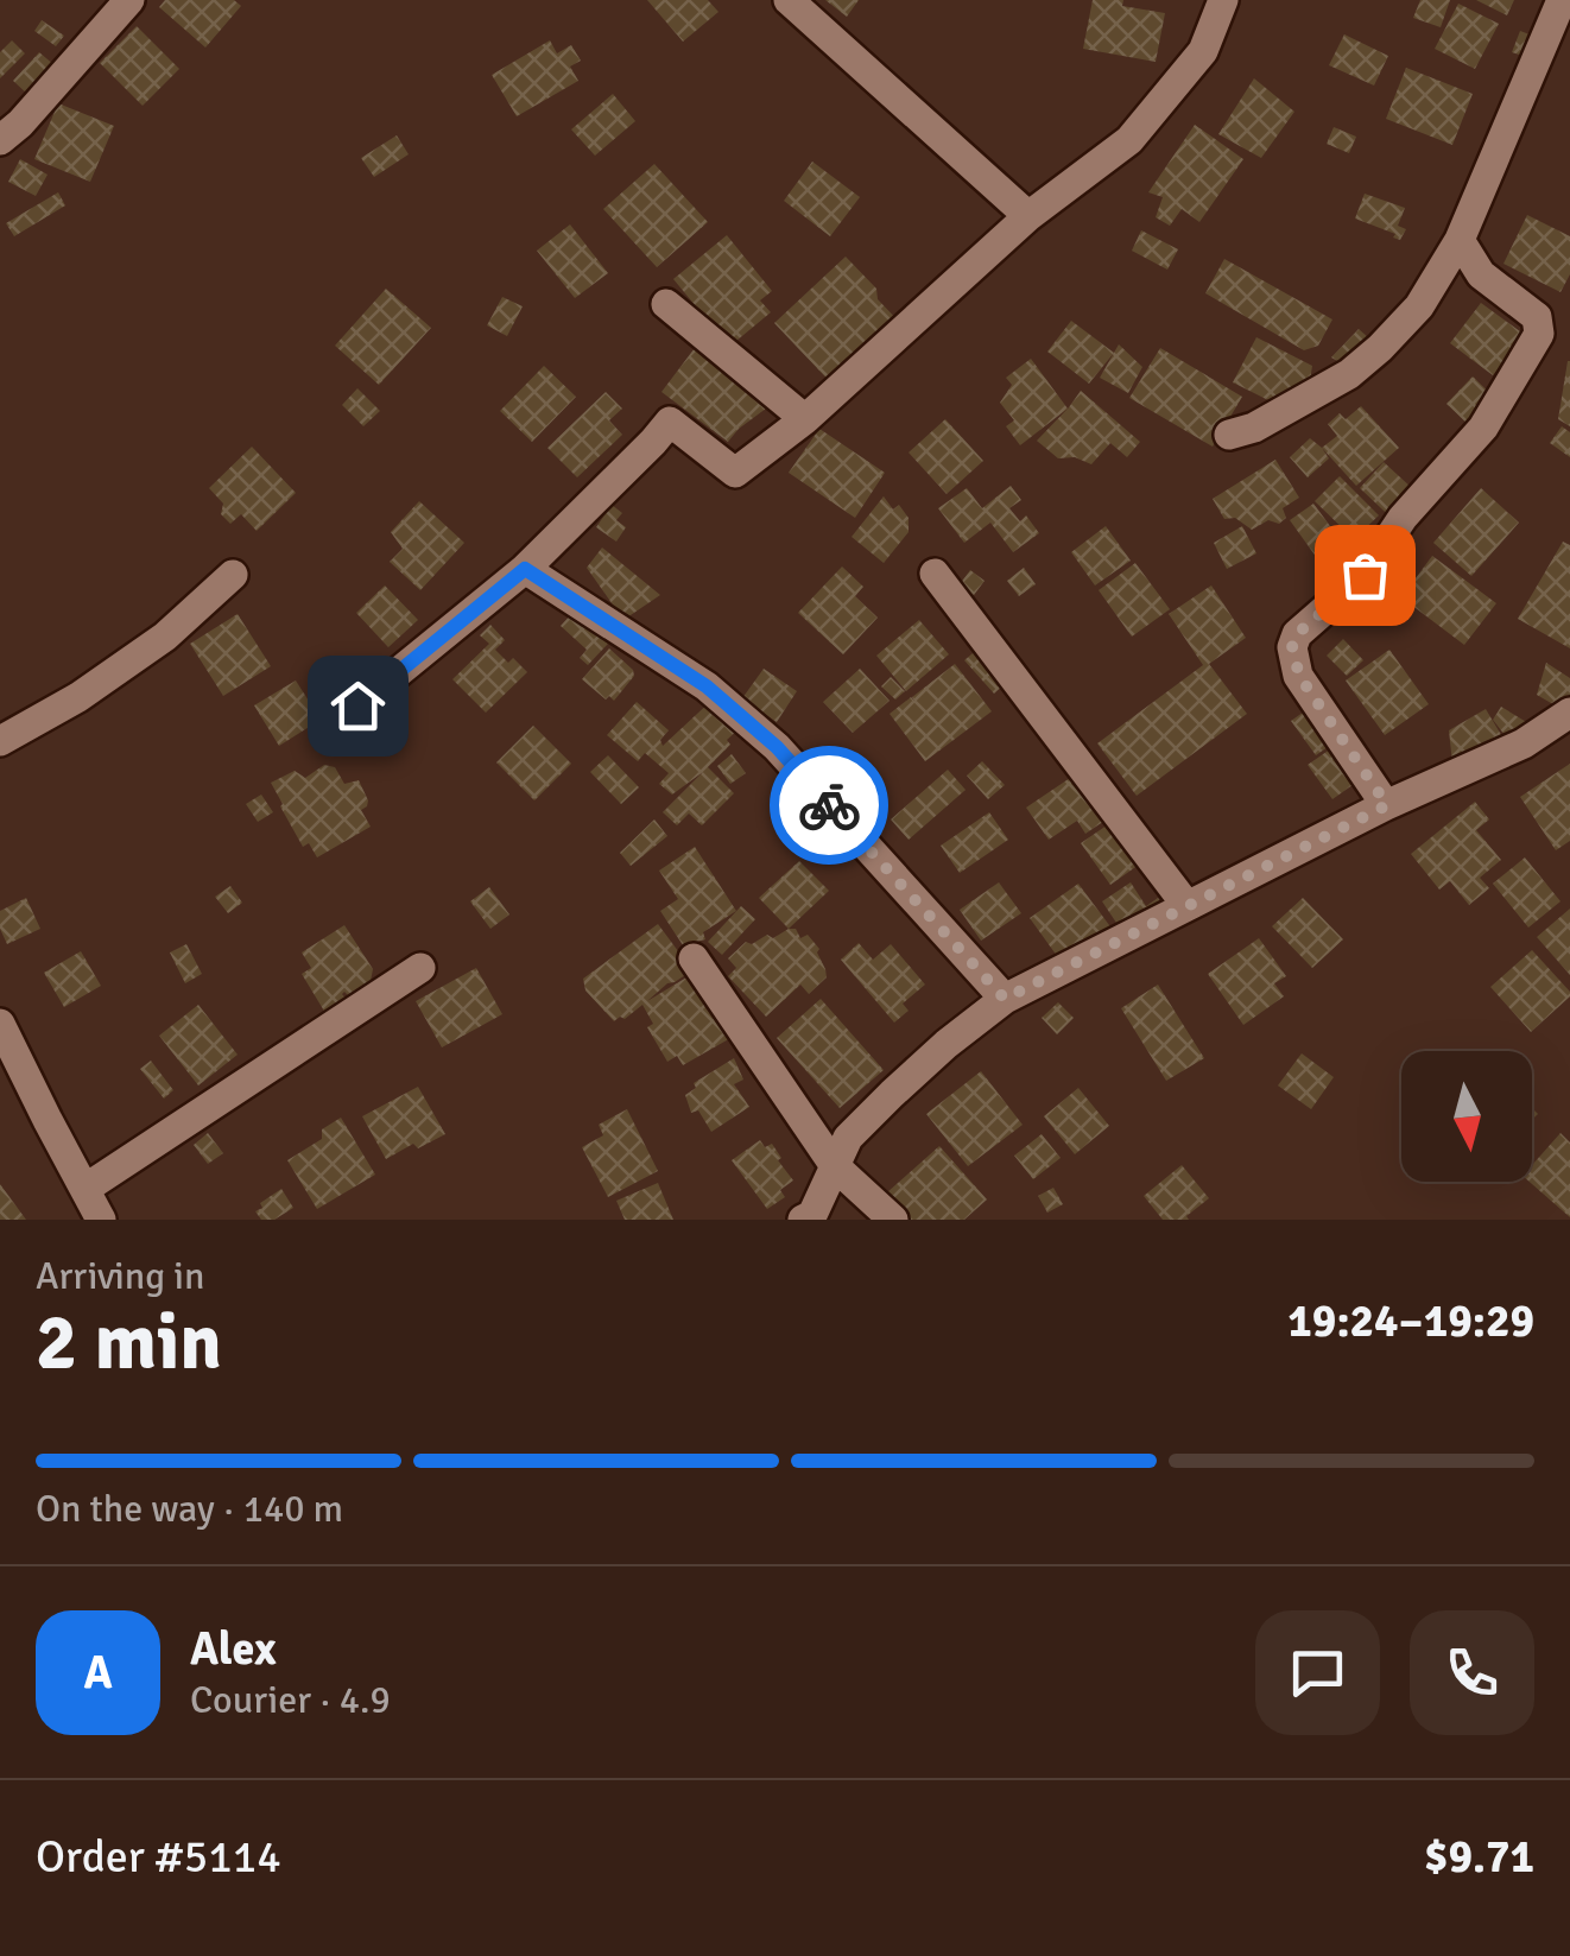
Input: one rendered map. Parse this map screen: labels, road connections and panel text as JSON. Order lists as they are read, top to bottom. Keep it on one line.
{"north":"bottom","page":{"heading":["2 min","Arriving in","19:24–19:29"],"panel":["Alex","Courier · 4.9","Order #5114","$9.71"],"bar":"On the way · 140 m","round":"A"}}
